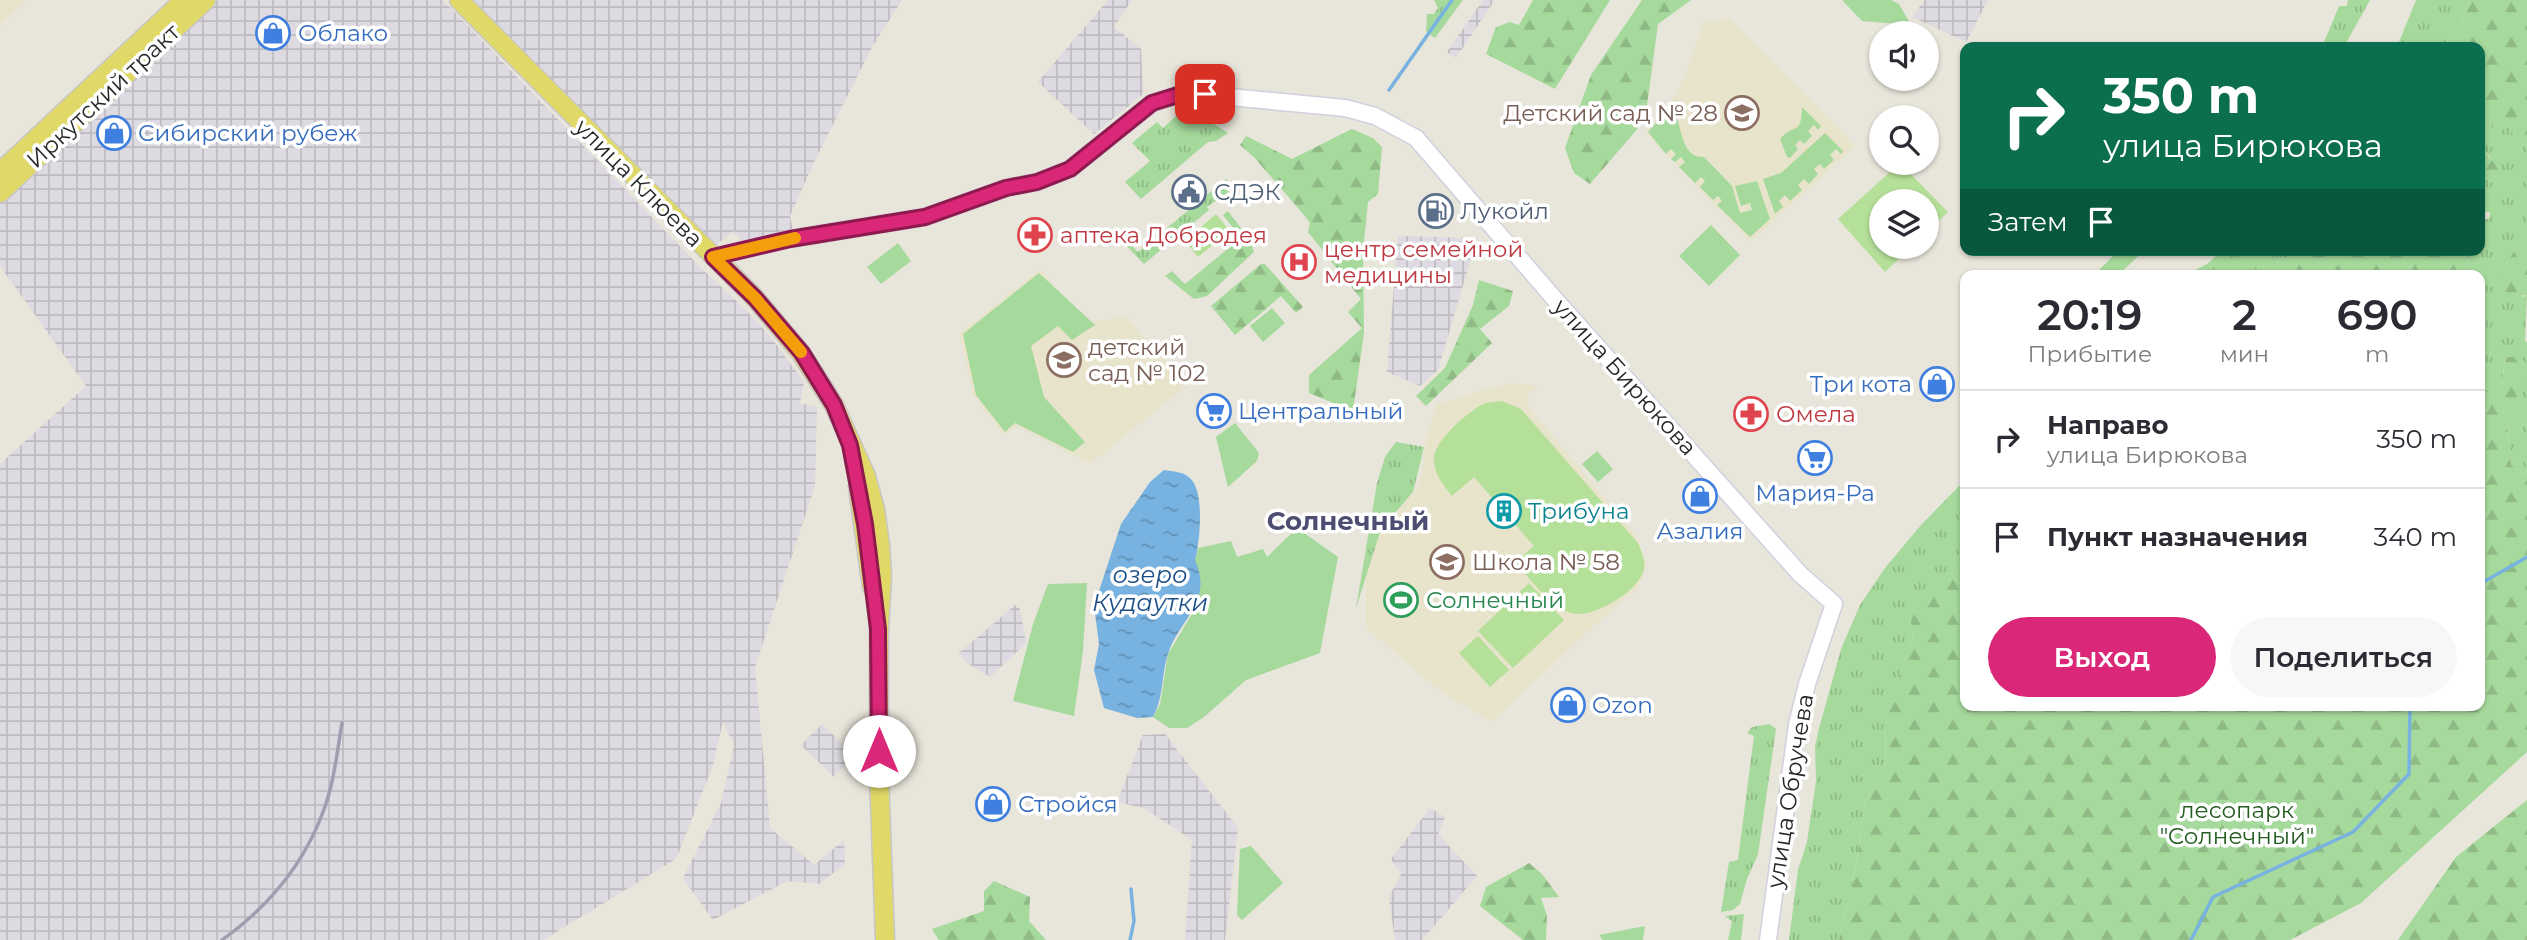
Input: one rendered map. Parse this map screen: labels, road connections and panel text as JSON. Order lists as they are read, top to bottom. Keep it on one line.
{"streets":{"main road":["Иркутский тракт","улица Клюева"],"street":["улица Бирюкова","улица Обручева"]},"crossings":[["улица Клюева","улица Бирюкова"],["улица Бирюкова","улица Обручева"]],"districts":["Солнечный"],"water":["озеро Кудаутки"],"parks":["лесопарк \"Солнечный\""],"places":{"shop":["Облако","Сибирский рубеж","Три кота","Азалия","Ozon","Стройся"],"school or university":["Детский сад № 28","детский сад № 102","Школа № 58"],"public building":["СДЭК"],"fuel station":["Лукойл"],"pharmacy":["аптека Добродея","Омела"],"hospital":["центр семейной медицины"],"supermarket":["Центральный","Мария-Ра"],"building":["Трибуна"],"sports":["Солнечный"]},"page":{"turn":["350 m","улица Бирюкова"],"then":"Затем","eta":["20:19","Прибытие","2","мин","690","m"],"list":[{"name":"Направо","note":"улица Бирюкова","value":"350 m"},{"name":"Пункт назначения","value":"340 m"}],"buttons":["Выход","Поделиться"]}}
